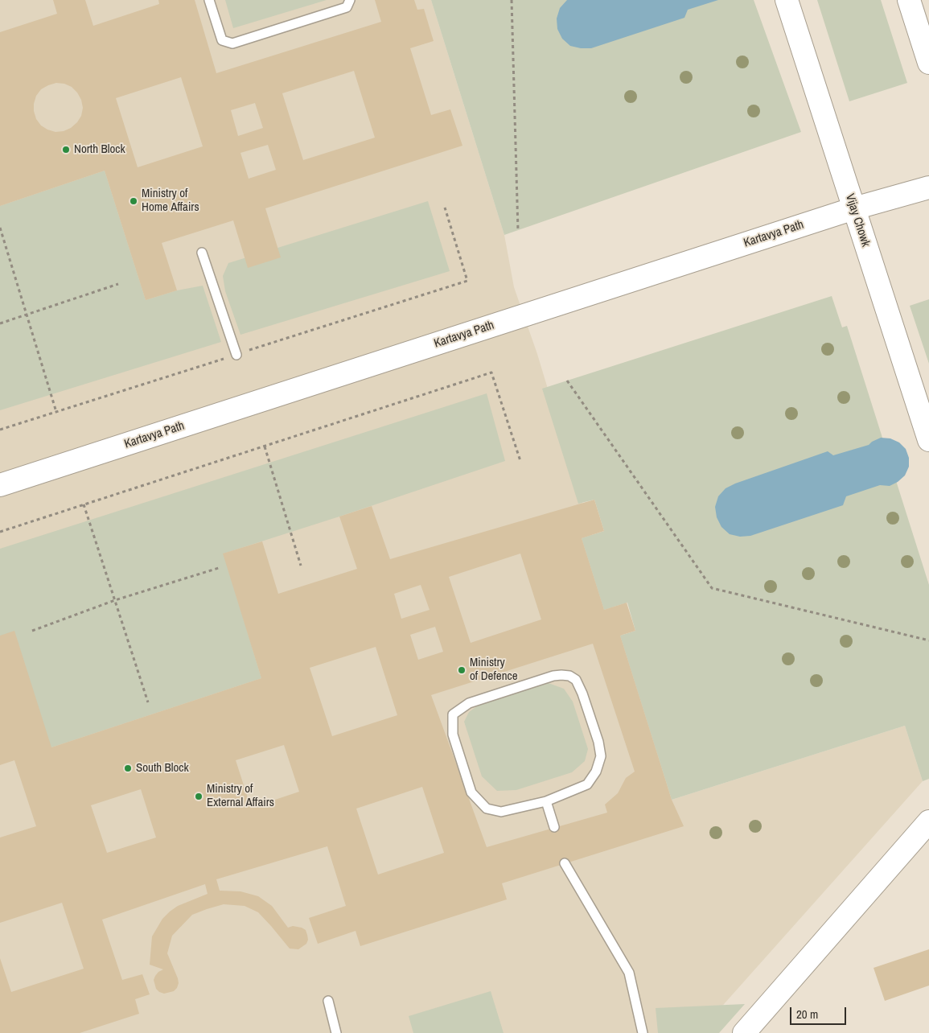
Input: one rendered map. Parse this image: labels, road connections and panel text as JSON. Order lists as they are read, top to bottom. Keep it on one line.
{"streets":{"main road":["Vijay Chowk","Kartavya Path"]},"crossings":[["Vijay Chowk","Kartavya Path"]],"places":["North Block","Ministry of Home Affairs","Ministry of Defence","South Block","Ministry of External Affairs"],"scale_bar":"20 m"}
